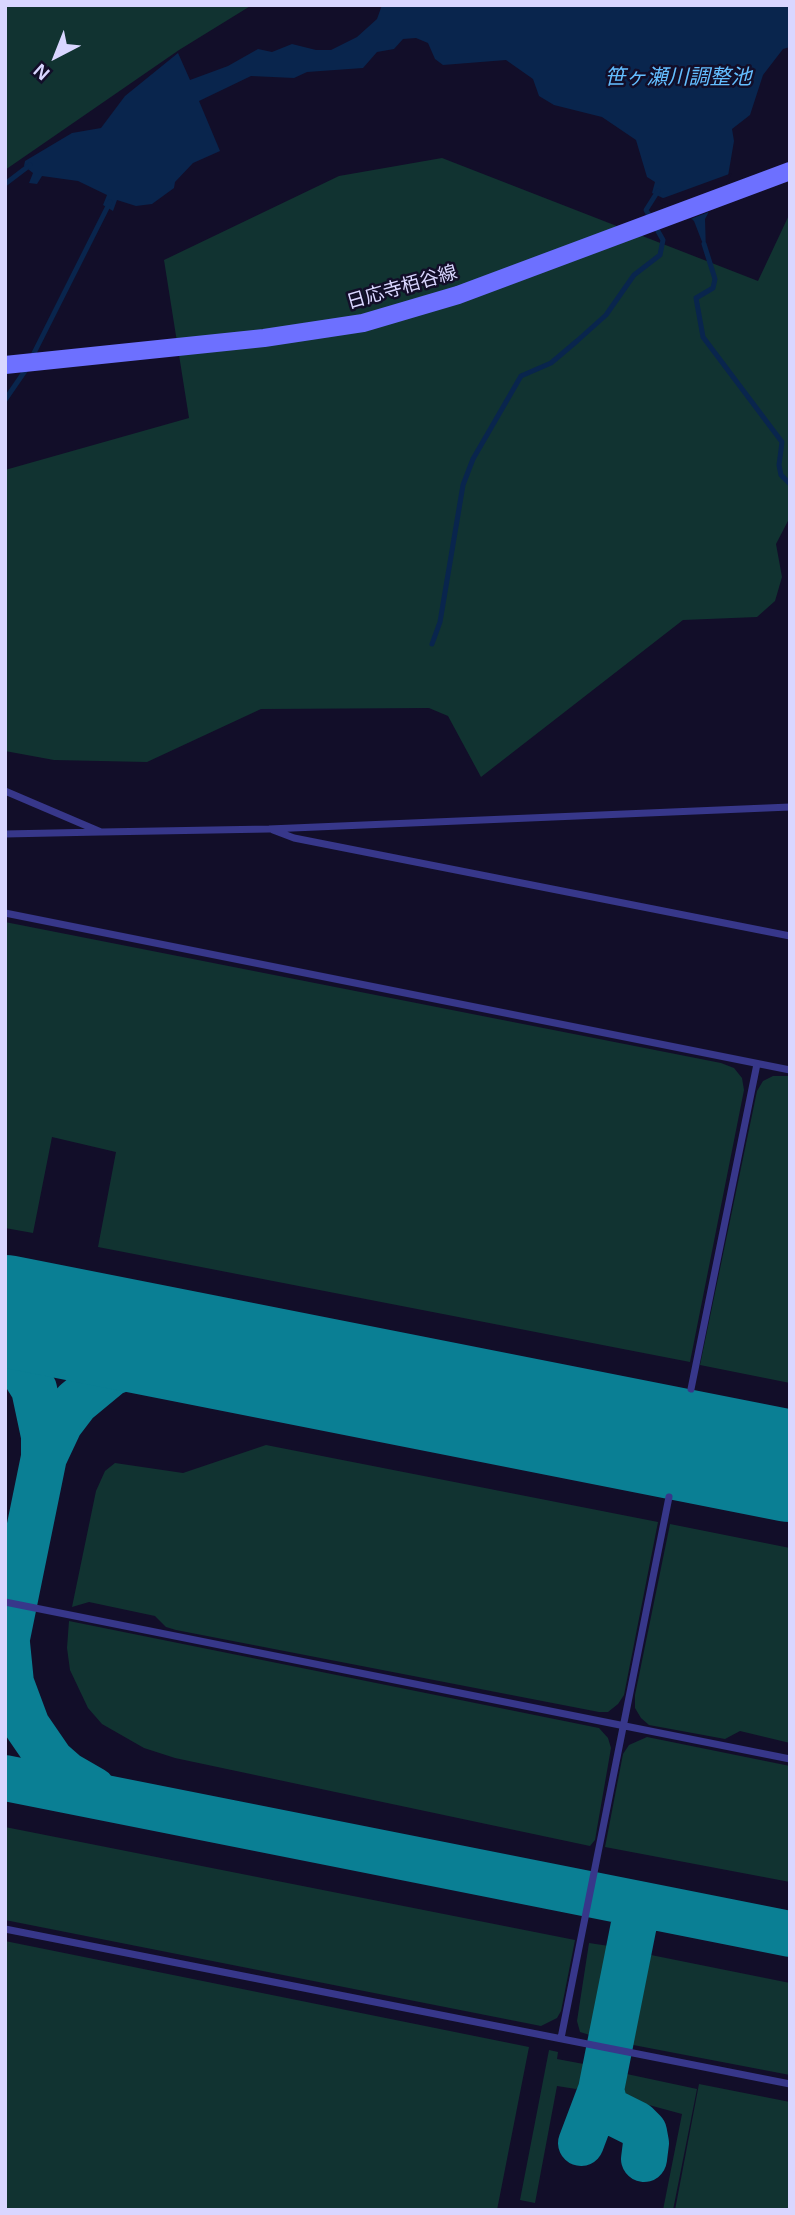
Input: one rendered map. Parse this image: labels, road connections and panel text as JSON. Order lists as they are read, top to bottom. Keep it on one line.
{"streets":{"main road":["日応寺栢谷線"]},"water":["笹ヶ瀬川調整池"],"north":"bottom left"}
